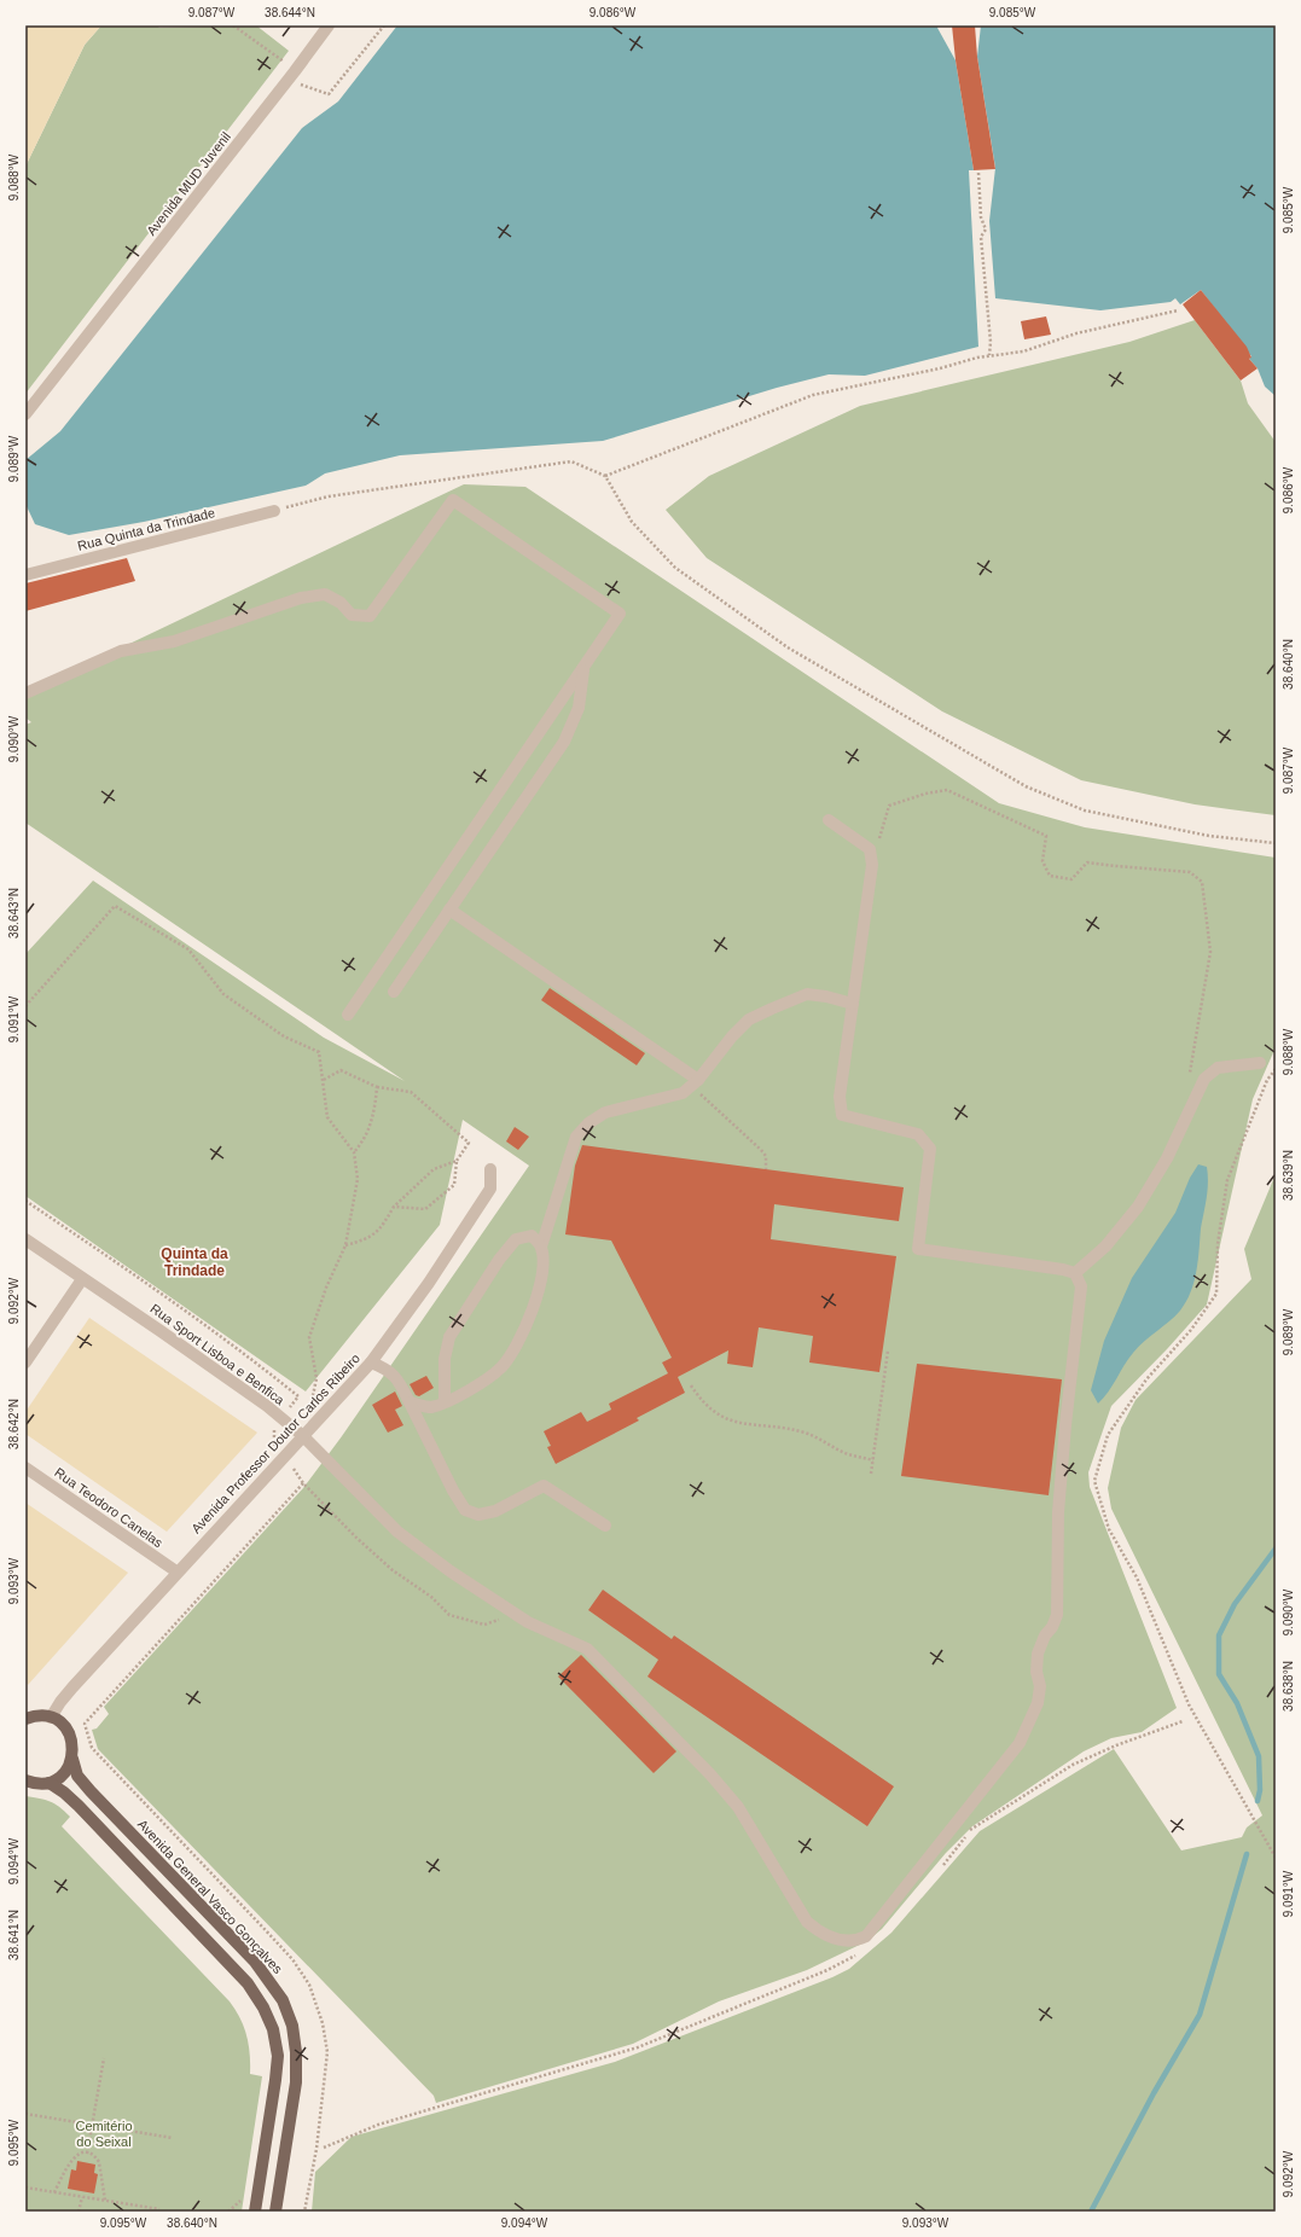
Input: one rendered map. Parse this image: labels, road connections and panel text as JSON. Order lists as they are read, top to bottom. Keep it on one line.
{"streets":{"main road":["Avenida General Vasco Gonçalves"],"street":["Avenida MUD Juvenil","Rua Quinta da Trindade","Rua Sport Lisboa e Benfica","Avenida Professor Doutor Carlos Ribeiro","Rua Teodoro Canelas"]},"crossings":[["Rua Sport Lisboa e Benfica","Avenida Professor Doutor Carlos Ribeiro"],["Avenida Professor Doutor Carlos Ribeiro","Rua Teodoro Canelas"],["Avenida Professor Doutor Carlos Ribeiro","Avenida General Vasco Gonçalves"]],"districts":["Quinta da Trindade"],"parks":["Cemitério do Seixal"],"coordinates":["9.087°W","38.644°N","9.086°W","9.085°W","9.088°W","9.089°W","38.640°N","9.090°W","38.643°N","9.091°W","38.639°N","9.092°W","38.642°N","9.093°W","38.638°N","9.094°W","38.641°N","9.095°W"]}
